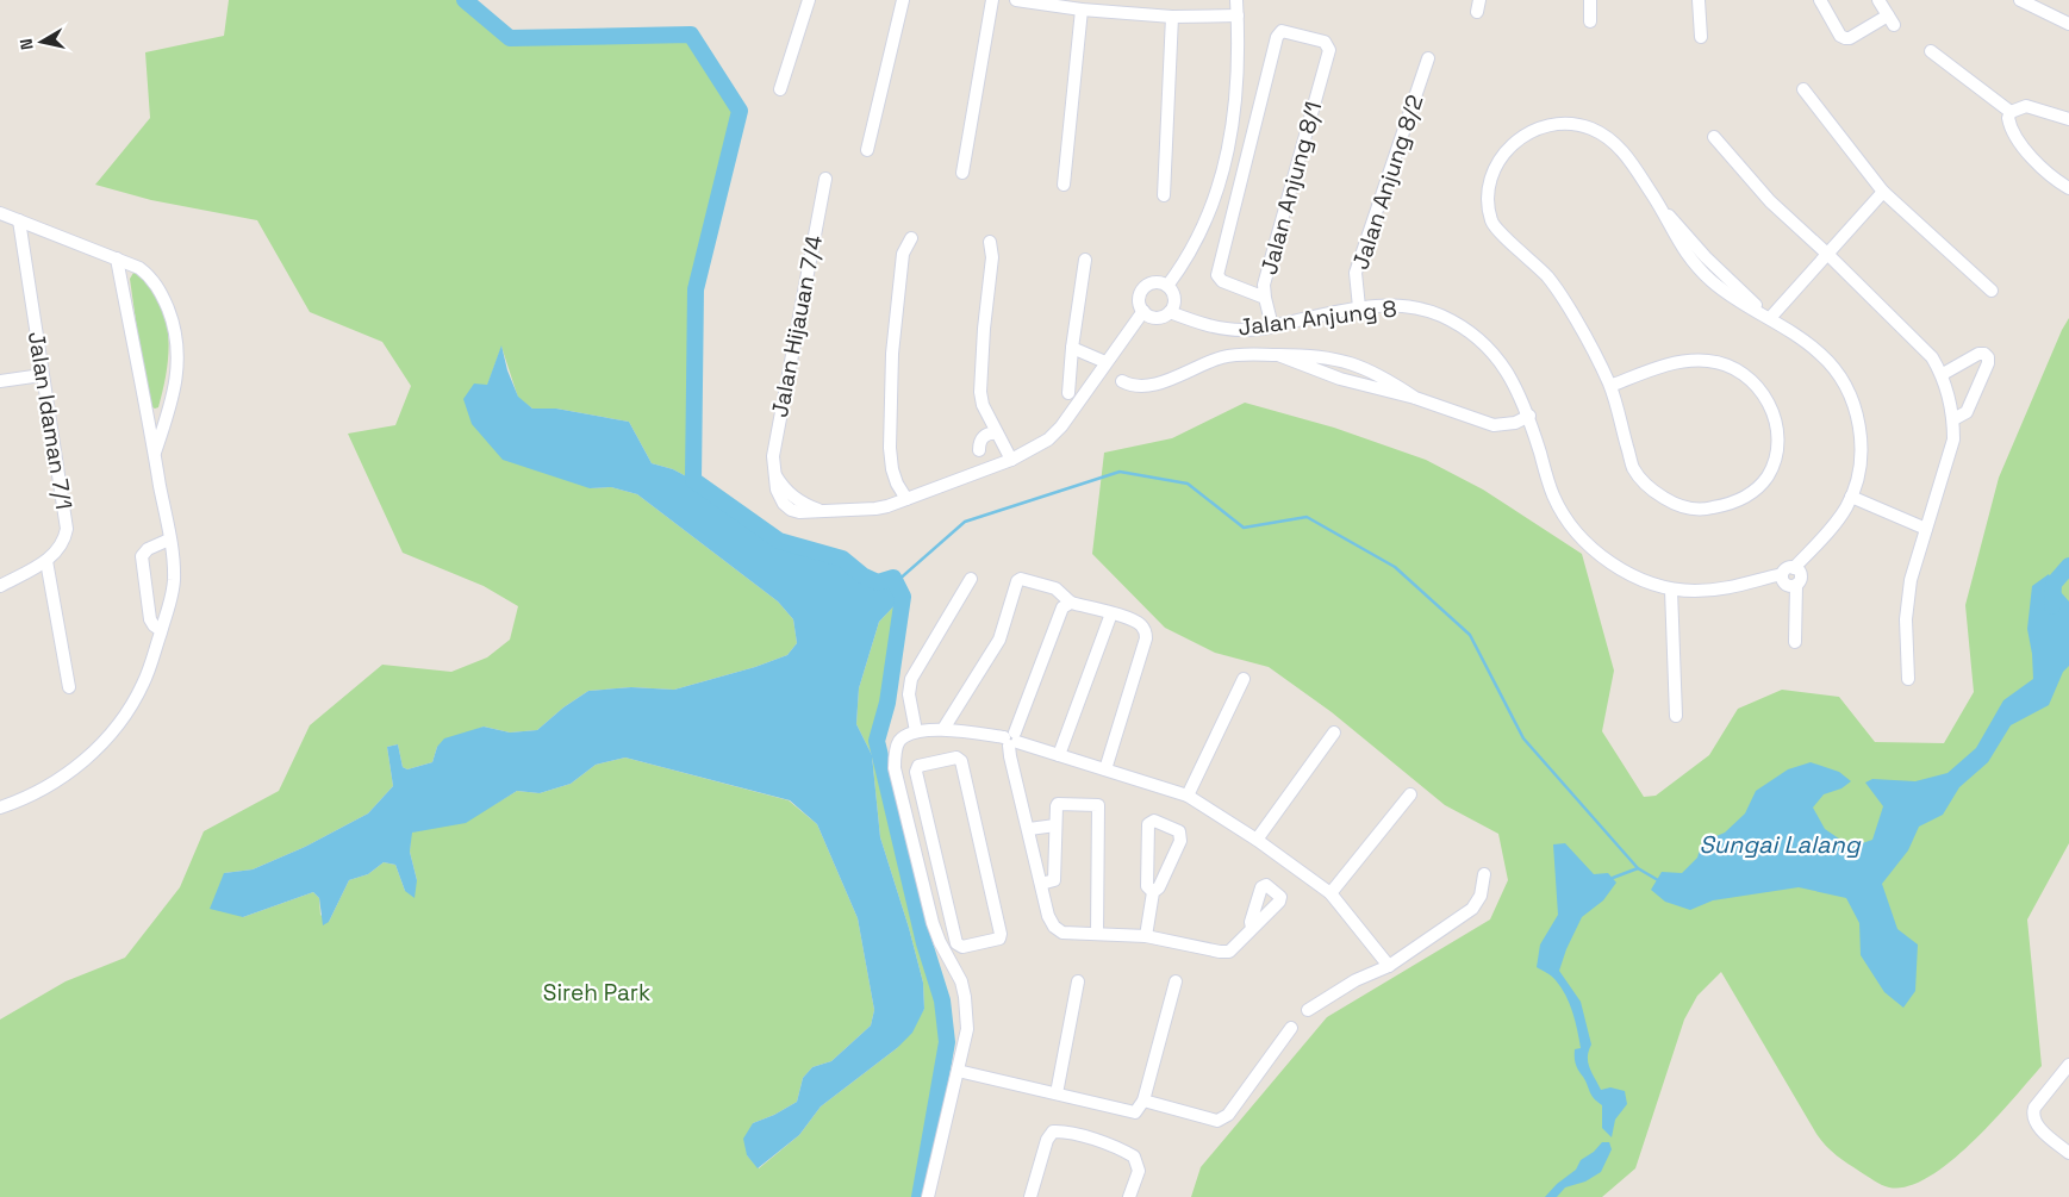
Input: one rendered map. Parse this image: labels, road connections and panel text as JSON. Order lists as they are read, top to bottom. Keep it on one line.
{"streets":{"street":["Jalan Anjung 8/2","Jalan Anjung 8/1","Jalan Anjung 8","Jalan Hijauan 7/4","Jalan Idaman 7/1"]},"crossings":[["Jalan Anjung 8/2","Jalan Anjung 8"],["Jalan Anjung 8/1","Jalan Anjung 8"]],"water":["Sungai Lalang"],"parks":["Sireh Park"],"north":"left"}
